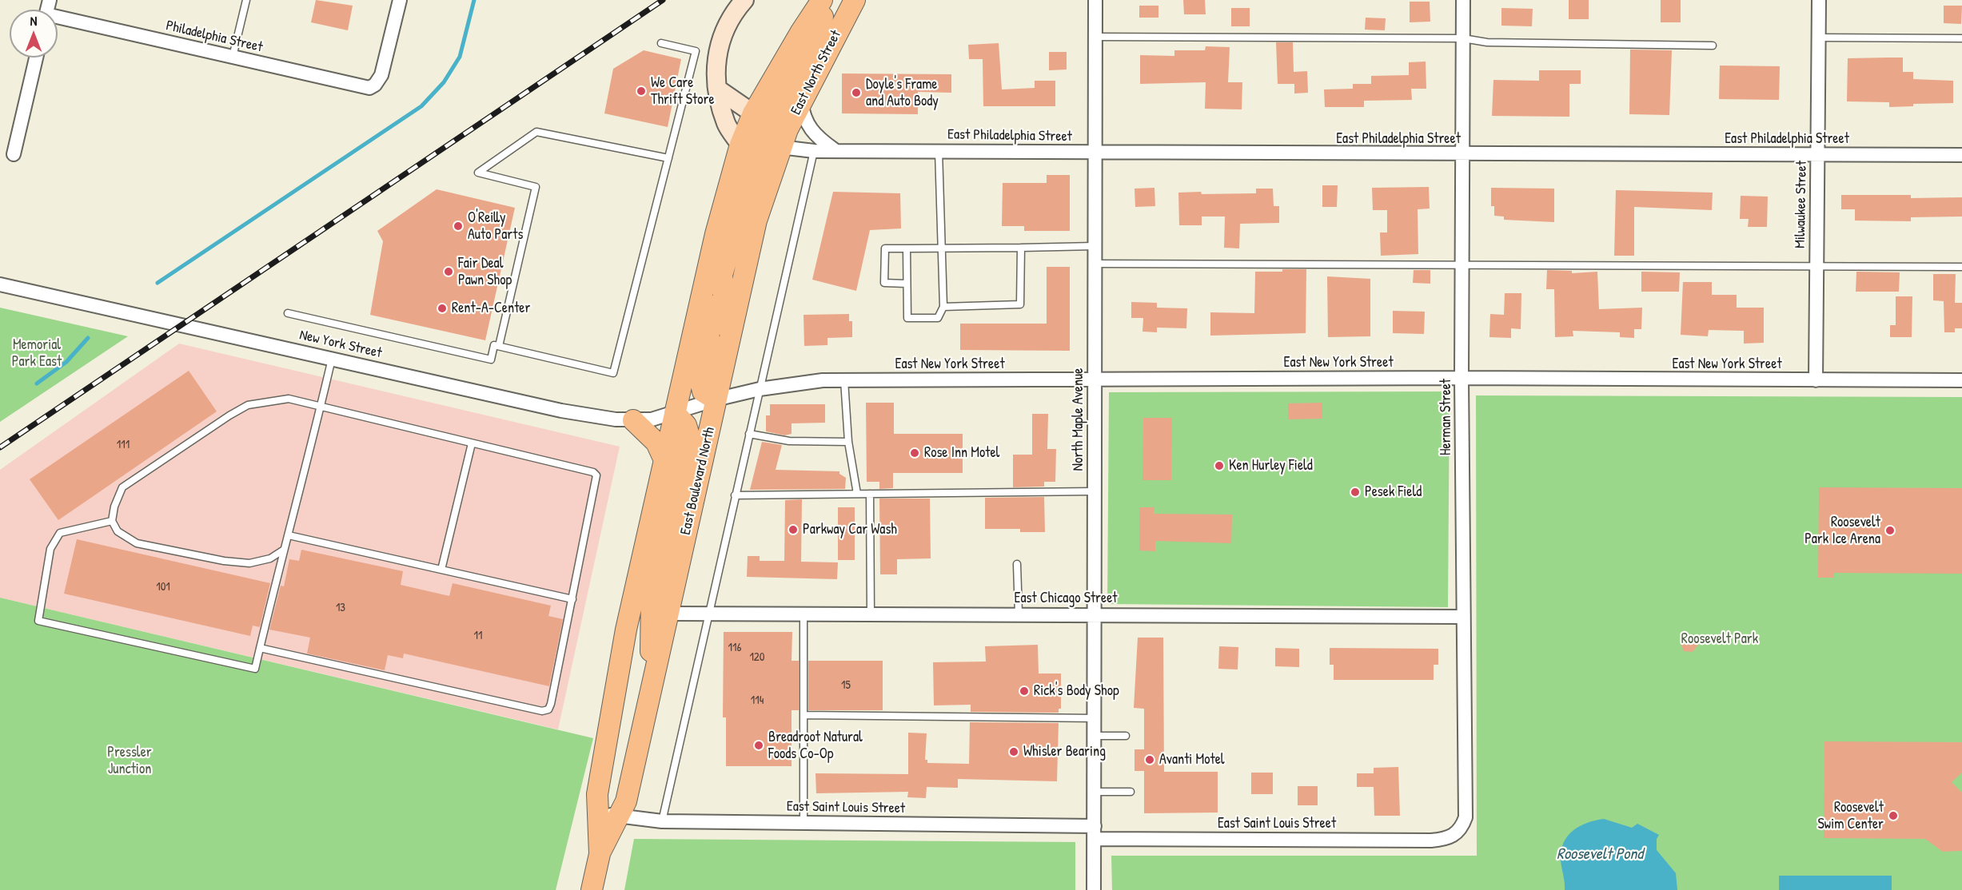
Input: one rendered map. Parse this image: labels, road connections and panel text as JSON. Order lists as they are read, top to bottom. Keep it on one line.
{"streets":{"main road":["East North Street","East Boulevard North"],"street":["Philadelphia Street","East Philadelphia Street","Milwaukee Street","New York Street","East New York Street","Herman Street","North Maple Avenue","East Chicago Street","East Saint Louis Street"]},"crossings":[["East North Street","East Philadelphia Street"],["East North Street","East Boulevard North"],["East Philadelphia Street","Milwaukee Street"],["East Philadelphia Street","Herman Street"],["East Philadelphia Street","North Maple Avenue"],["East Philadelphia Street","East Boulevard North"],["Milwaukee Street","East New York Street"],["New York Street","East New York Street"],["New York Street","East Boulevard North"],["East New York Street","Herman Street"],["East New York Street","North Maple Avenue"],["East New York Street","East Boulevard North"],["Herman Street","East Chicago Street"],["Herman Street","East Saint Louis Street"],["North Maple Avenue","East Chicago Street"],["North Maple Avenue","East Saint Louis Street"],["East Boulevard North","East Chicago Street"],["East Boulevard North","East Saint Louis Street"]],"water":["Roosevelt Pond"],"parks":["Memorial Park East","Roosevelt Park","Pressler Junction"],"places":["We Care Thrift Store","Doyle's Frame and Auto Body","O'Reilly Auto Parts","Fair Deal Pawn Shop","Rent-A-Center","Rose Inn Motel","Ken Hurley Field","Pesek Field","Parkway Car Wash","Roosevelt Park Ice Arena","Rick's Body Shop","Breadroot Natural Foods Co-Op","Whisler Bearing","Avanti Motel","Roosevelt Swim Center"],"house_numbers":["111","101","13","11","116","120","15","114"],"north":"top"}
